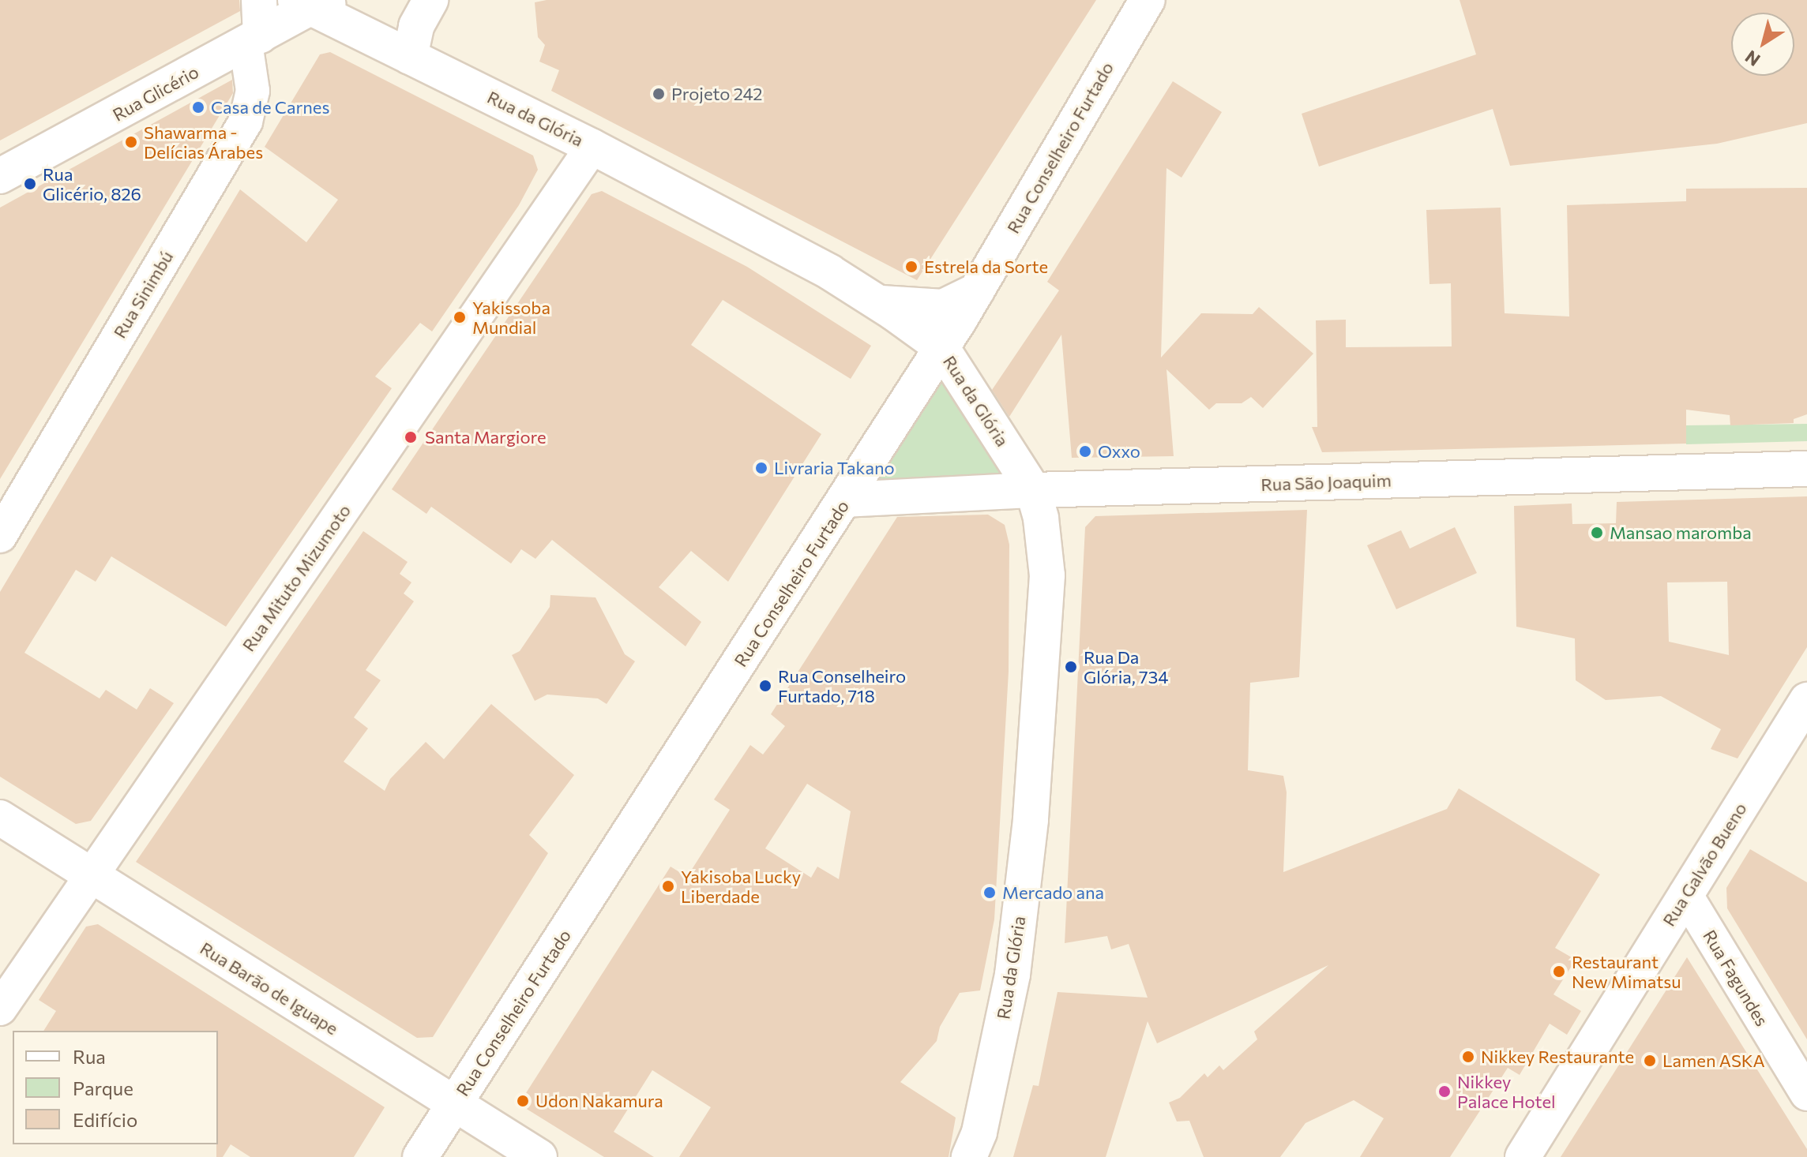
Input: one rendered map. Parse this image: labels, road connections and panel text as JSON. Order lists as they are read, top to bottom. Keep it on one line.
{"streets":{"street":["Rua Glicério","Rua da Glória","Rua Conselheiro Furtado","Rua Sinimbú","Rua São Joaquim","Rua Mituto Mizumoto","Rua Galvão Bueno","Rua Fagundes","Rua Barão de Iguape"]},"crossings":[["Rua Glicério","Rua da Glória"],["Rua Glicério","Rua Sinimbú"],["Rua da Glória","Rua Conselheiro Furtado"],["Rua da Glória","Rua São Joaquim"],["Rua da Glória","Rua Mituto Mizumoto"],["Rua Conselheiro Furtado","Rua São Joaquim"],["Rua Conselheiro Furtado","Rua Barão de Iguape"],["Rua Mituto Mizumoto","Rua Barão de Iguape"],["Rua Galvão Bueno","Rua Fagundes"]],"places":["Projeto 242","Casa de Carnes","Shawarma - Delícias Árabes","Rua Glicério, 826","Estrela da Sorte","Yakissoba Mundial","Santa Margiore","Oxxo","Livraria Takano","Mansao maromba","Rua Da Glória, 734","Rua Conselheiro Furtado, 718","Yakisoba Lucky Liberdade","Mercado ana","Restaurant New Mimatsu","Nikkey Restaurante","Lamen ASKA","Nikkey Palace Hotel","Udon Nakamura"],"legend":["Rua","Parque","Edifício"],"north":"bottom left"}
